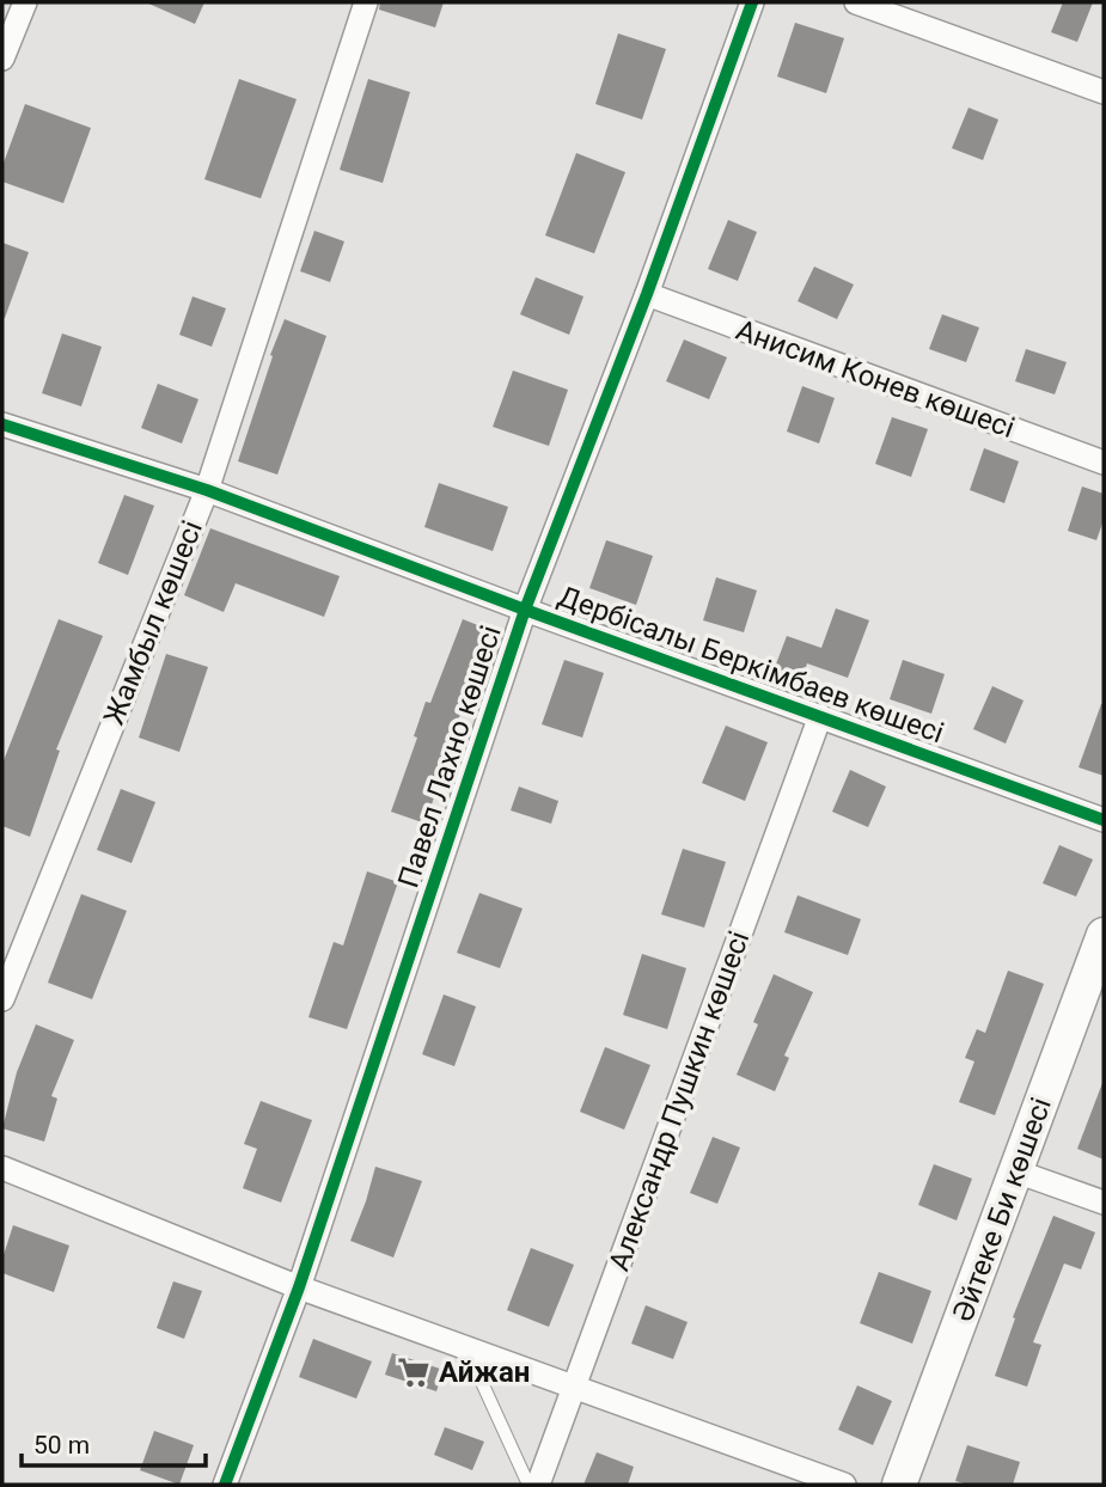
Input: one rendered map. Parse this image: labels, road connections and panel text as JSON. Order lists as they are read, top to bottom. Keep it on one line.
{"streets":{"main road":["Әйтеке Би көшесі"],"street":["Анисим Конев көшесі","Жамбыл көшесі","Дербісалы Беркімбаев көшесі","Павел Лахно көшесі","Александр Пушкин көшесі"]},"crossings":[["Анисим Конев көшесі","Павел Лахно көшесі"],["Жамбыл көшесі","Дербісалы Беркімбаев көшесі"],["Дербісалы Беркімбаев көшесі","Павел Лахно көшесі"],["Дербісалы Беркімбаев көшесі","Александр Пушкин көшесі"]],"places":{"supermarket":["Айжан"]},"scale_bar":"50 m"}
